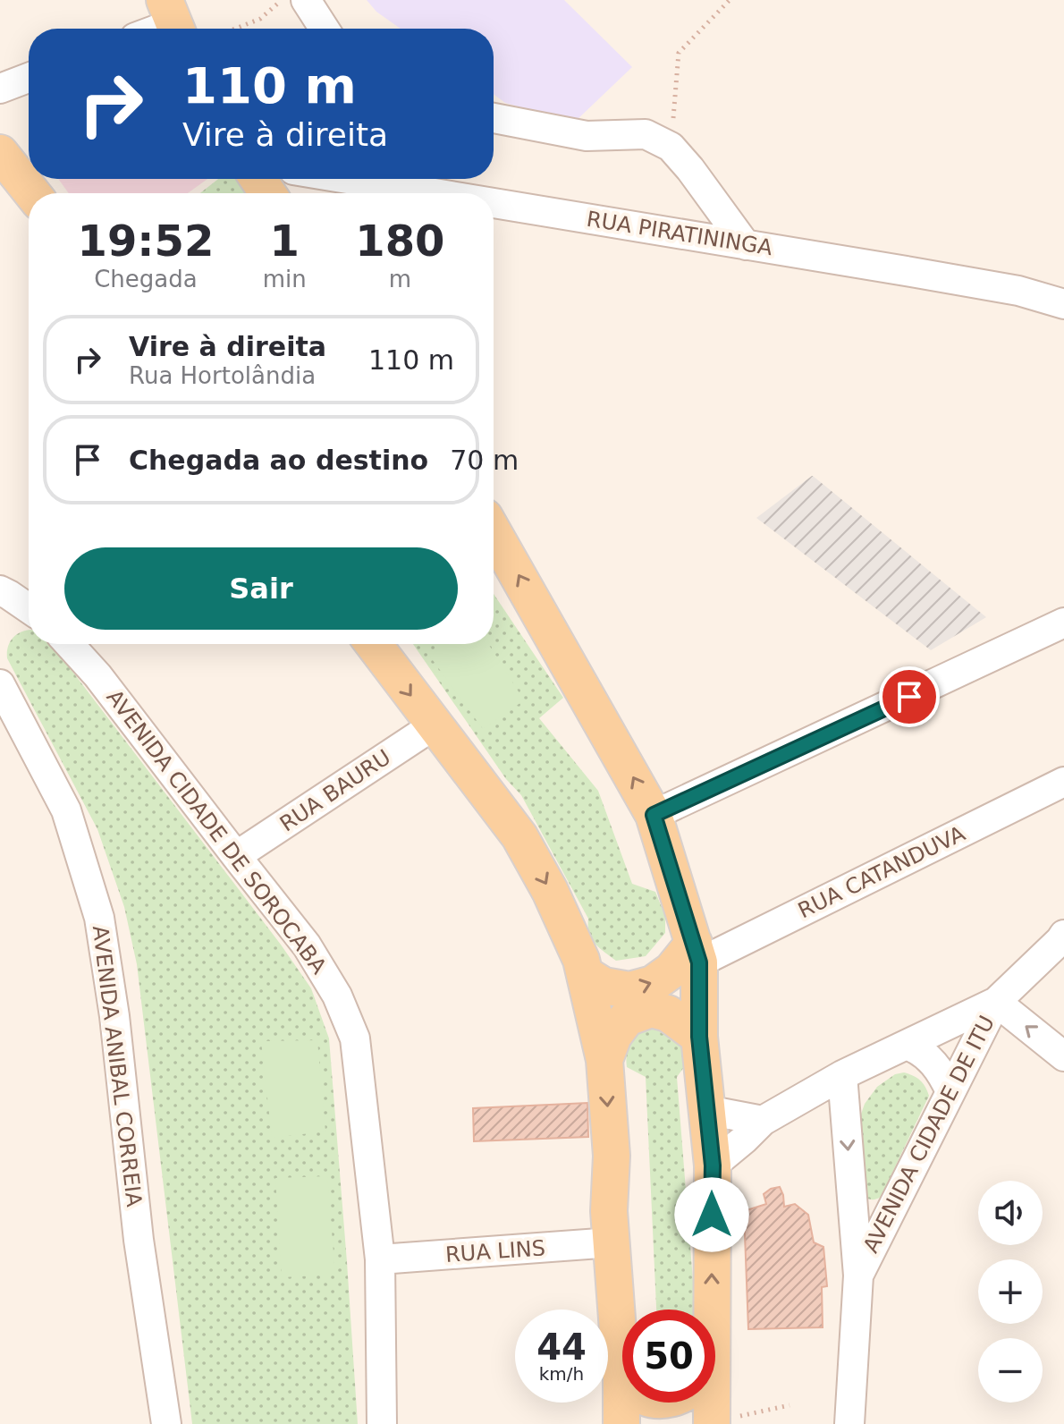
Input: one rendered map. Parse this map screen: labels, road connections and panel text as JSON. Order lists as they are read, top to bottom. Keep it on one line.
{"streets":{"street":["RUA PIRATININGA","RUA BAURU","AVENIDA CIDADE DE SOROCABA","RUA CATANDUVA","AVENIDA ANIBAL CORREIA","AVENIDA CIDADE DE ITU","RUA LINS"]},"crossings":[["RUA BAURU","AVENIDA CIDADE DE SOROCABA"],["AVENIDA CIDADE DE SOROCABA","RUA LINS"]],"page":{"turn":["110 m","Vire à direita"],"eta":["19:52","Chegada","1","min","180","m"],"list":[{"name":"Vire à direita","note":"Rua Hortolândia","value":"110 m"},{"name":"Chegada ao destino","value":"70 m"}],"buttons":"Sair","map_buttons":["+","−"],"speed":"44 km/h","limit":"50"}}
